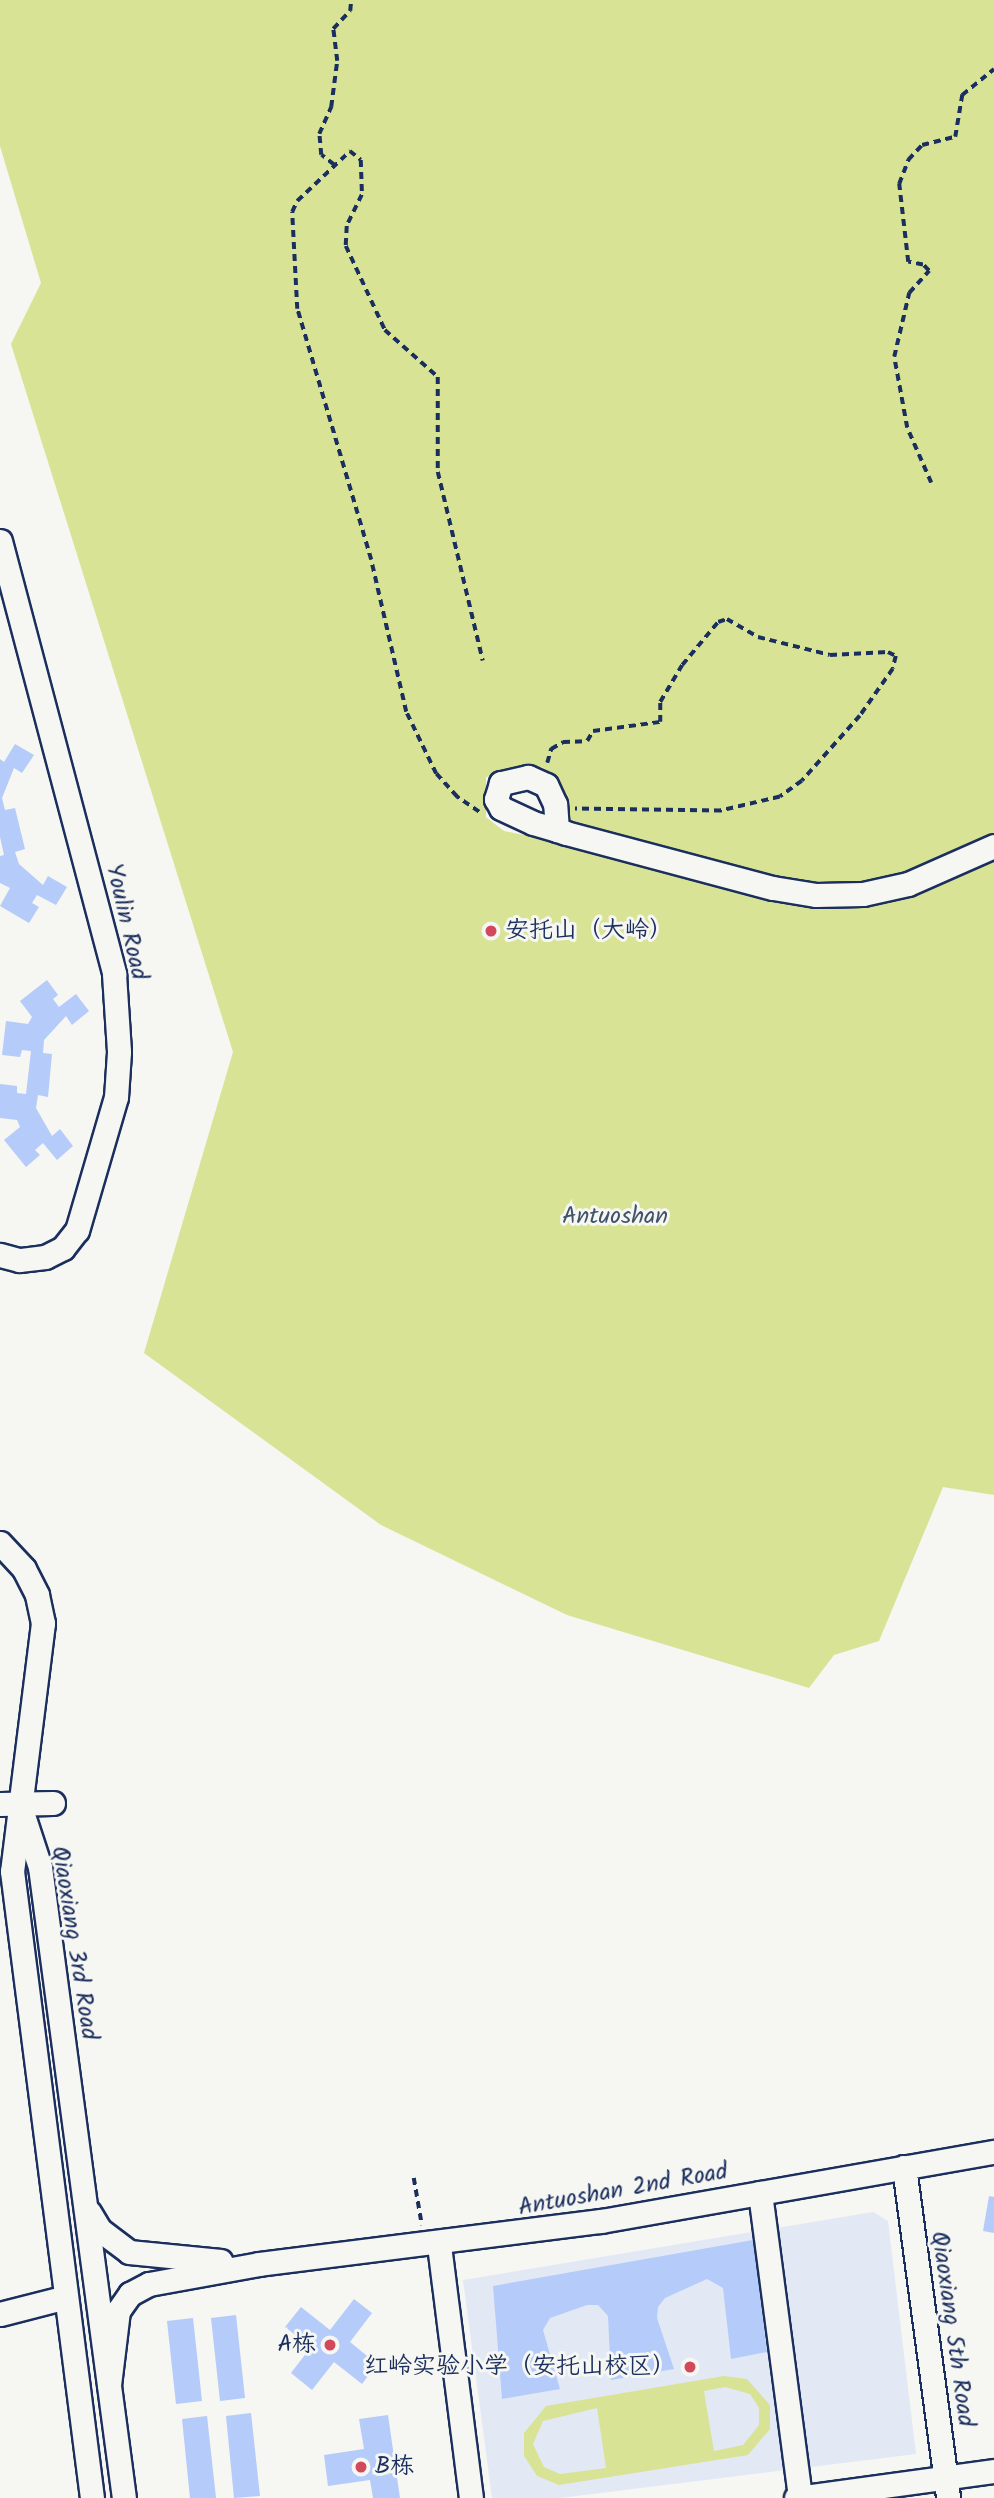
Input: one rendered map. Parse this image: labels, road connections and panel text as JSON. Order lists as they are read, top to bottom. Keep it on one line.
{"streets":{"street":["Youlin Road","Qiaoxiang 3rd Road","Antuoshan 2nd Road","Qiaoxiang 5th Road"]},"crossings":[["Antuoshan 2nd Road","Qiaoxiang 5th Road"]],"parks":["Antuoshan"],"places":["安托山（大岭）","A栋","红岭实验小学（安托山校区）","B栋"]}
